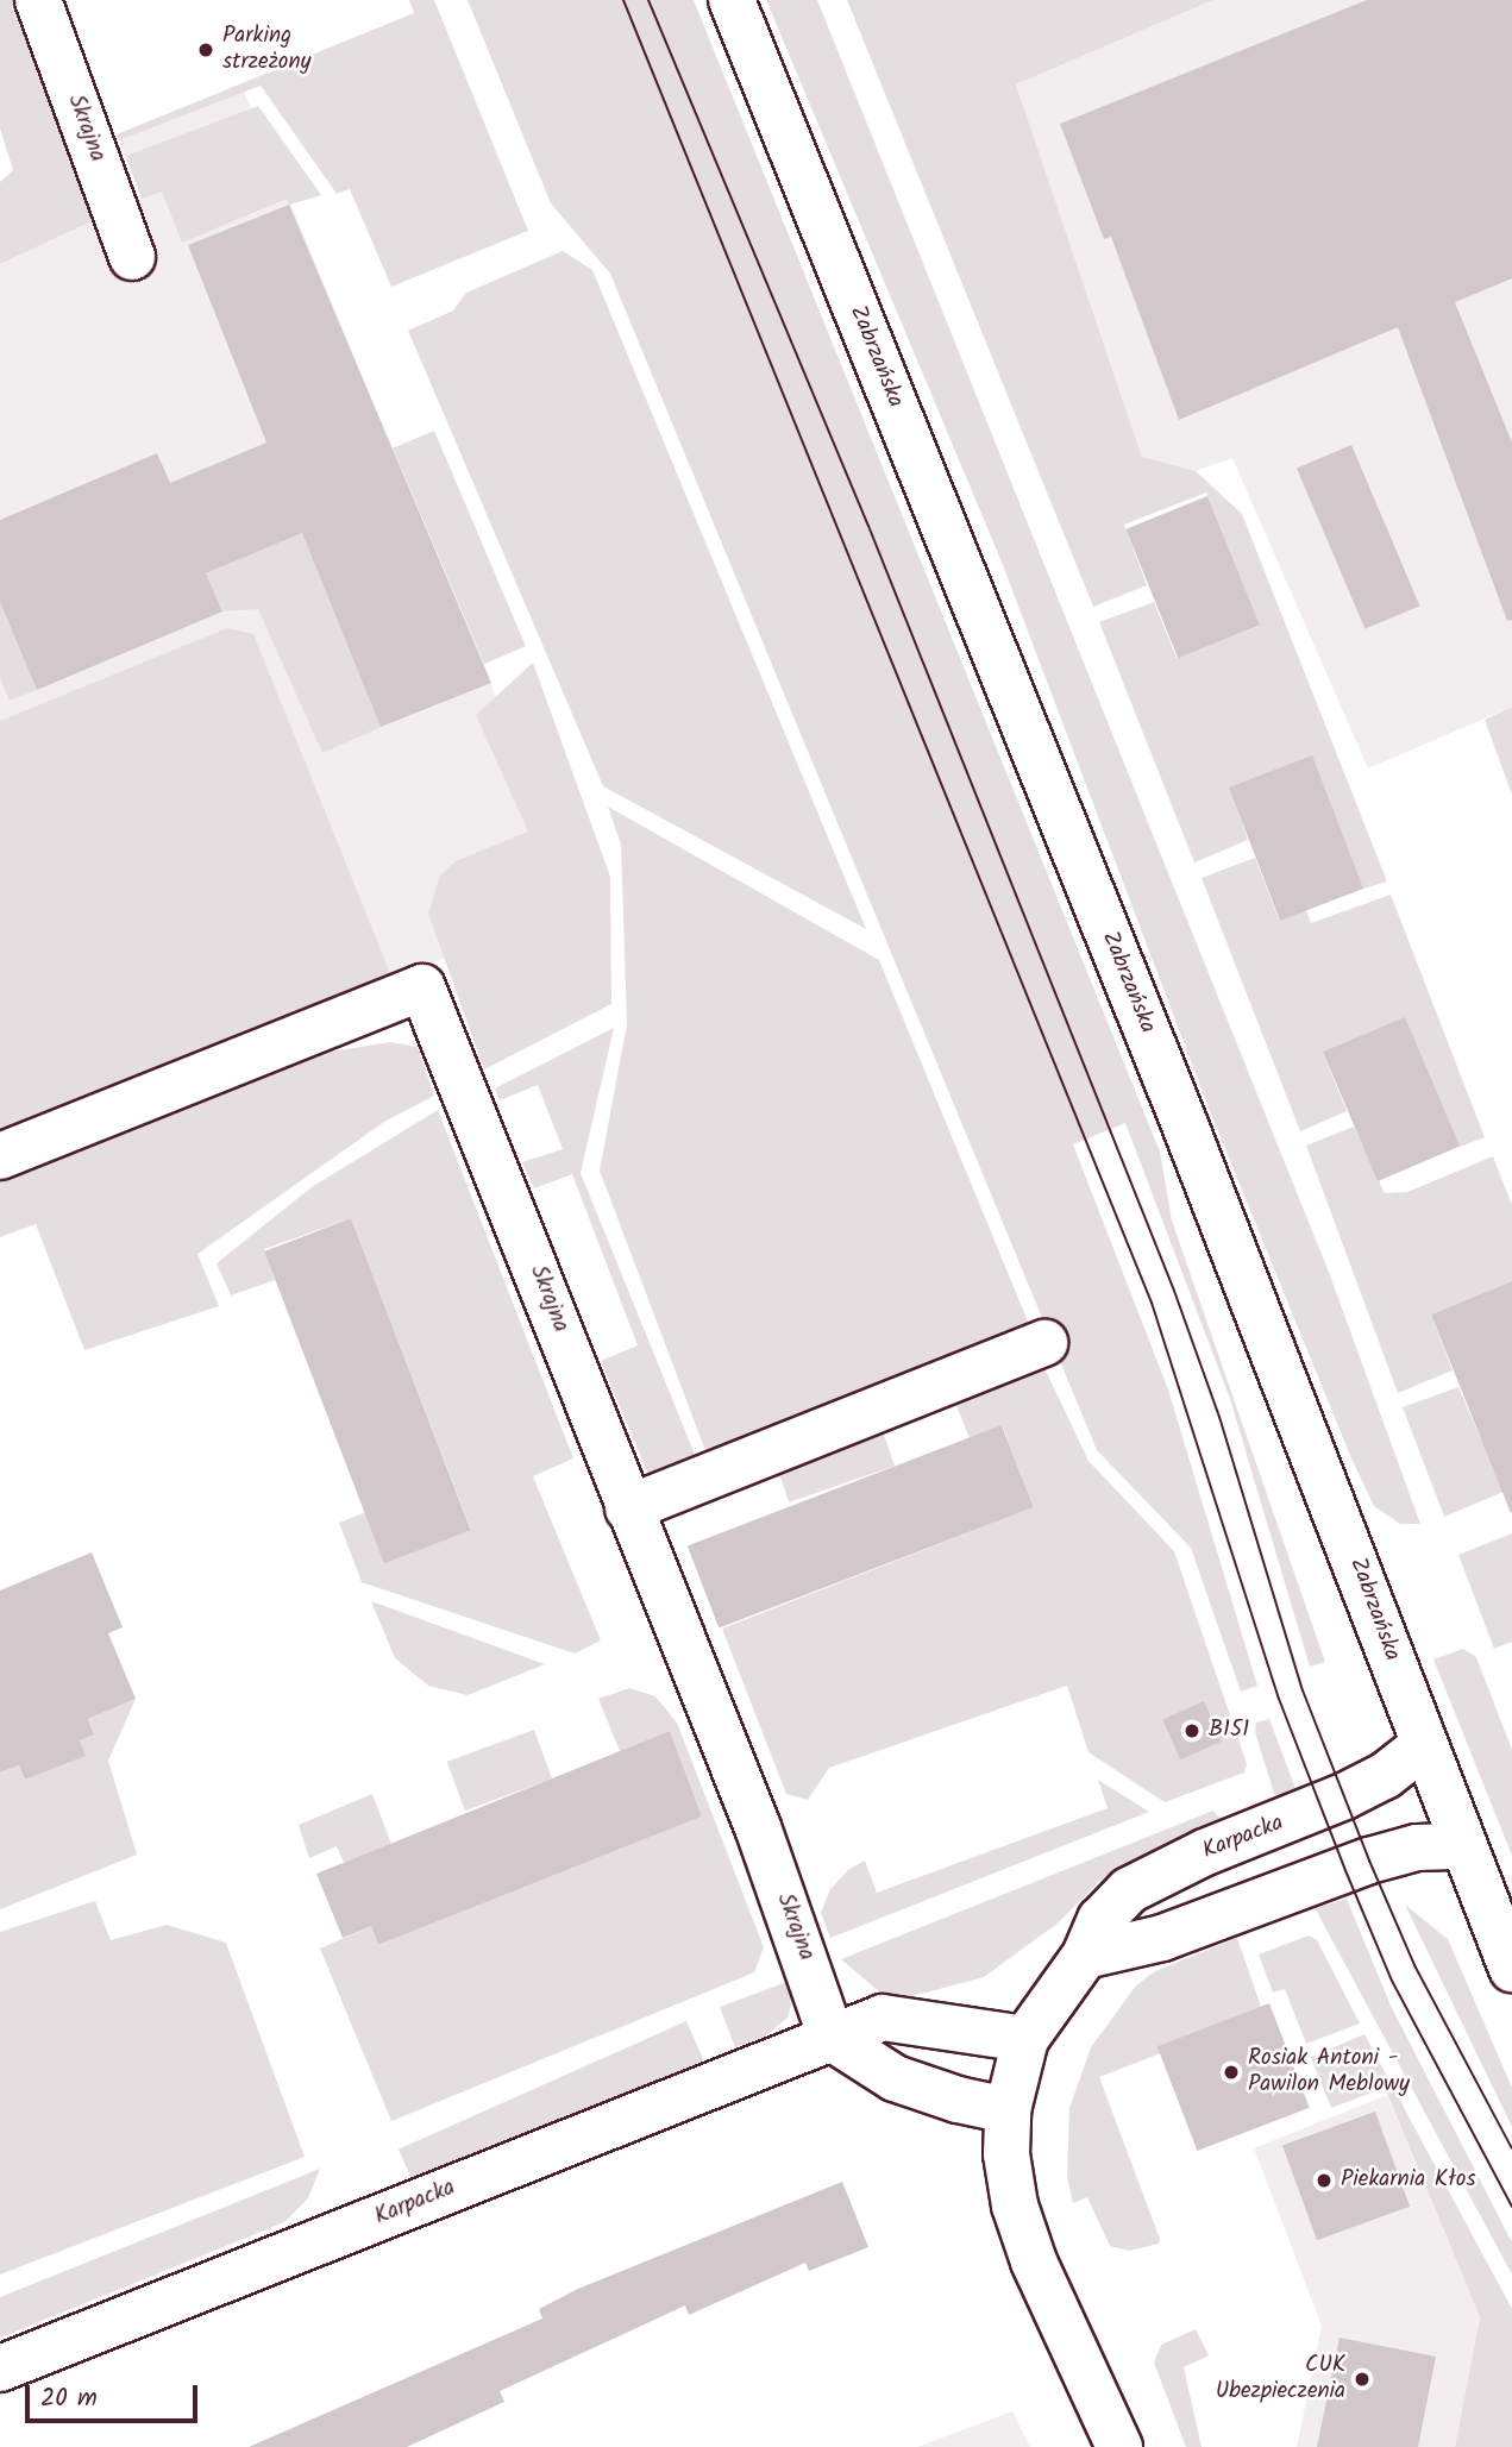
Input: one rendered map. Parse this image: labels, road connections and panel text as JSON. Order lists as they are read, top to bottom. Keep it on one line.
{"streets":{"street":["Skrajna","Zabrzańska","Karpacka"]},"crossings":[["Skrajna","Karpacka"],["Zabrzańska","Karpacka"]],"places":["Parking strzeżony","B151","Rosiak Antoni - Pawilon Meblowy","Piekarnia Kłos","CUK Ubezpieczenia"],"scale_bar":"20 m"}
